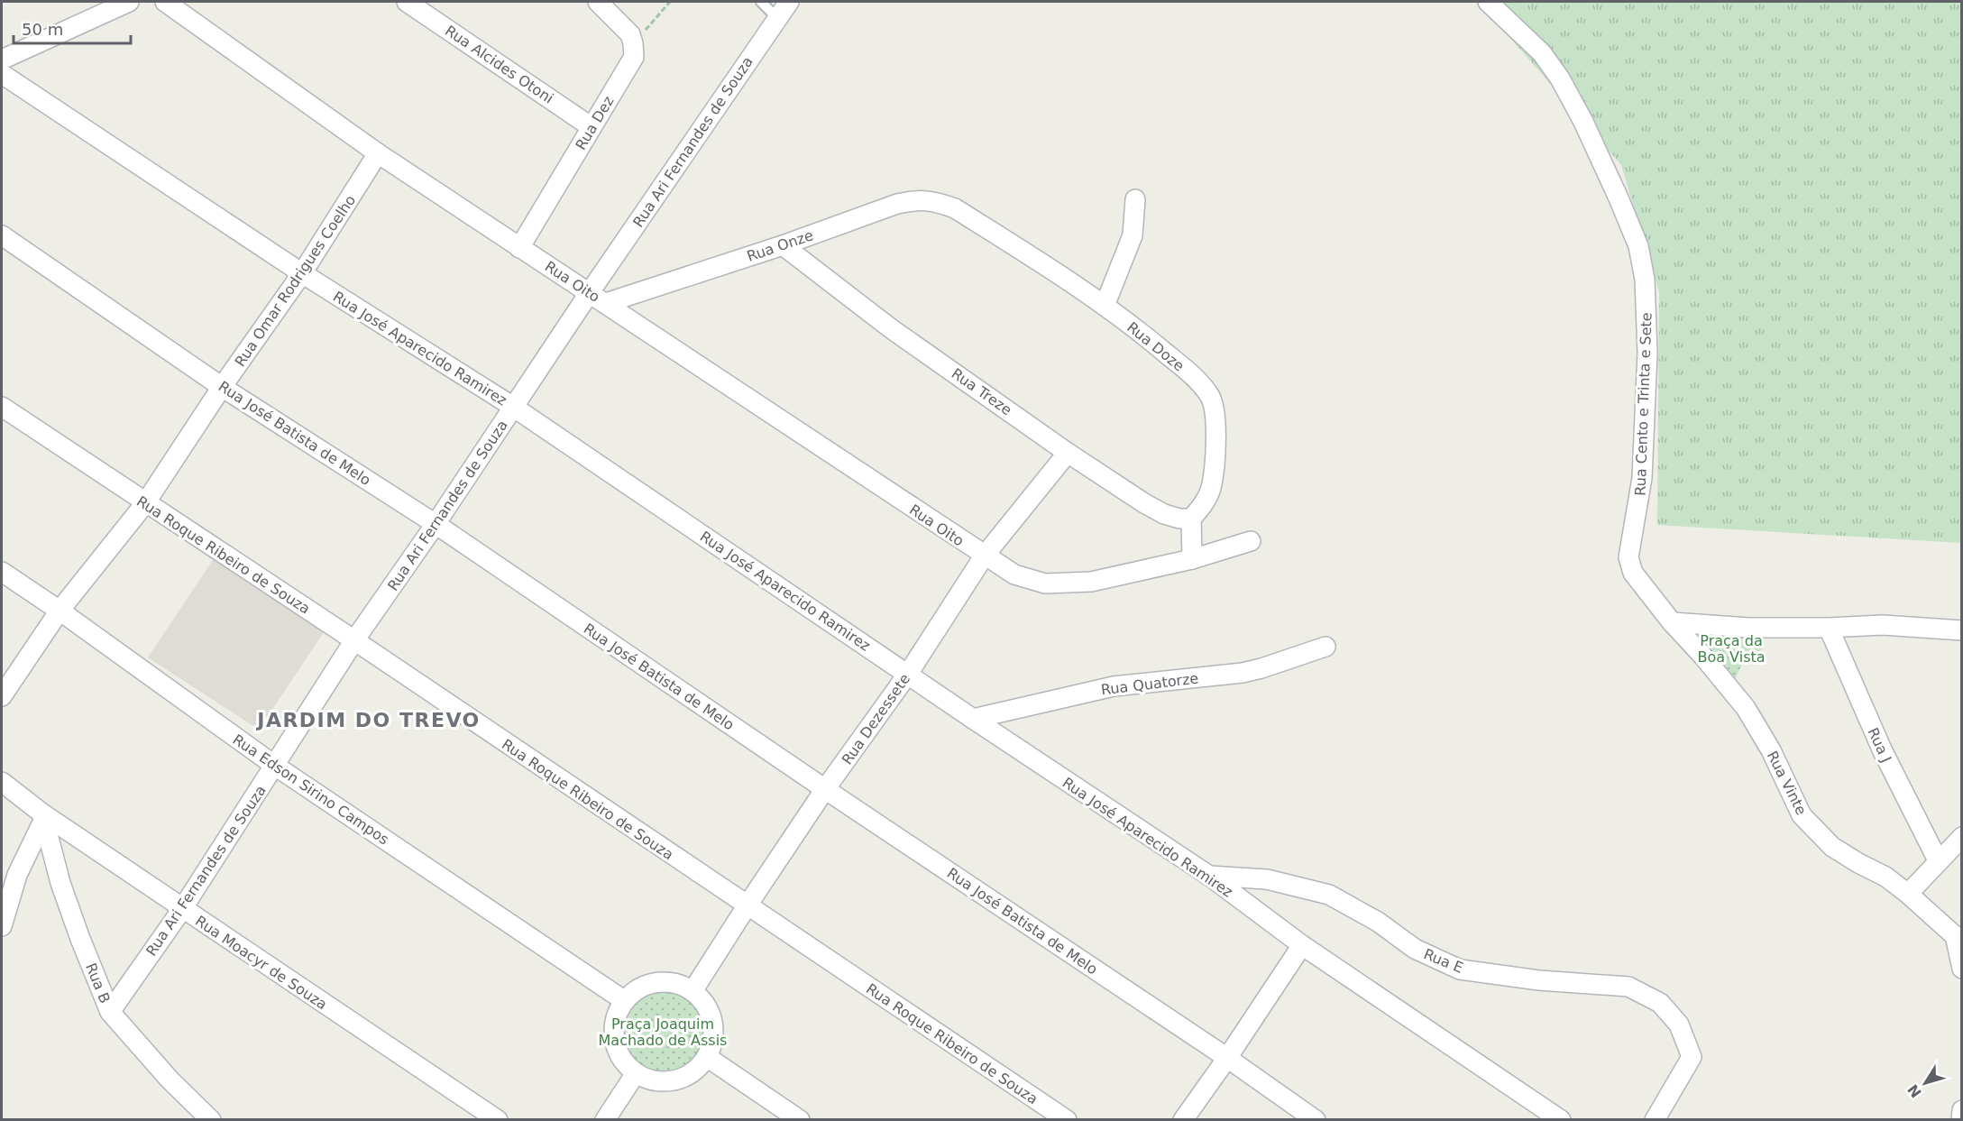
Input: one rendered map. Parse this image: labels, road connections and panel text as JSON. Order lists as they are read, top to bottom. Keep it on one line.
{"streets":{"street":["Rua Alcides Otoni","Rua Dez","Rua Ari Fernandes de Souza","Rua Onze","Rua Omar Rodrigues Coelho","Rua Oito","Rua Doze","Rua José Aparecido Ramirez","Rua Treze","Rua Cento e Trinta e Sete","Rua José Batista de Melo","Rua Roque Ribeiro de Souza","Rua Quatorze","Rua Dezessete","Rua J","Rua Vinte","Rua Edson Sirino Campos","Rua E","Rua Moacyr de Souza","Rua B"]},"crossings":[["Rua Alcides Otoni","Rua Dez"],["Rua Dez","Rua Oito"],["Rua Ari Fernandes de Souza","Rua Onze"],["Rua Ari Fernandes de Souza","Rua Oito"],["Rua Ari Fernandes de Souza","Rua José Aparecido Ramirez"],["Rua Ari Fernandes de Souza","Rua José Batista de Melo"],["Rua Ari Fernandes de Souza","Rua Roque Ribeiro de Souza"],["Rua Ari Fernandes de Souza","Rua Edson Sirino Campos"],["Rua Ari Fernandes de Souza","Rua Moacyr de Souza"],["Rua Ari Fernandes de Souza","Rua B"],["Rua Onze","Rua Oito"],["Rua Onze","Rua Doze"],["Rua Onze","Rua Treze"],["Rua Omar Rodrigues Coelho","Rua Oito"],["Rua Omar Rodrigues Coelho","Rua José Aparecido Ramirez"],["Rua Omar Rodrigues Coelho","Rua José Batista de Melo"],["Rua Omar Rodrigues Coelho","Rua Roque Ribeiro de Souza"],["Rua Omar Rodrigues Coelho","Rua Edson Sirino Campos"],["Rua Oito","Rua Dezessete"],["Rua Doze","Rua Treze"],["Rua José Aparecido Ramirez","Rua Quatorze"],["Rua José Aparecido Ramirez","Rua Dezessete"],["Rua José Aparecido Ramirez","Rua E"],["Rua Treze","Rua Dezessete"],["Rua Cento e Trinta e Sete","Rua Vinte"],["Rua José Batista de Melo","Rua Dezessete"],["Rua Roque Ribeiro de Souza","Rua Dezessete"],["Rua Dezessete","Rua Edson Sirino Campos"],["Rua Moacyr de Souza","Rua B"]],"districts":["JARDIM DO TREVO"],"parks":["Praça da Boa Vista","Praça Joaquim Machado de Assis"],"scale_bar":"50 m","north":"bottom left"}
